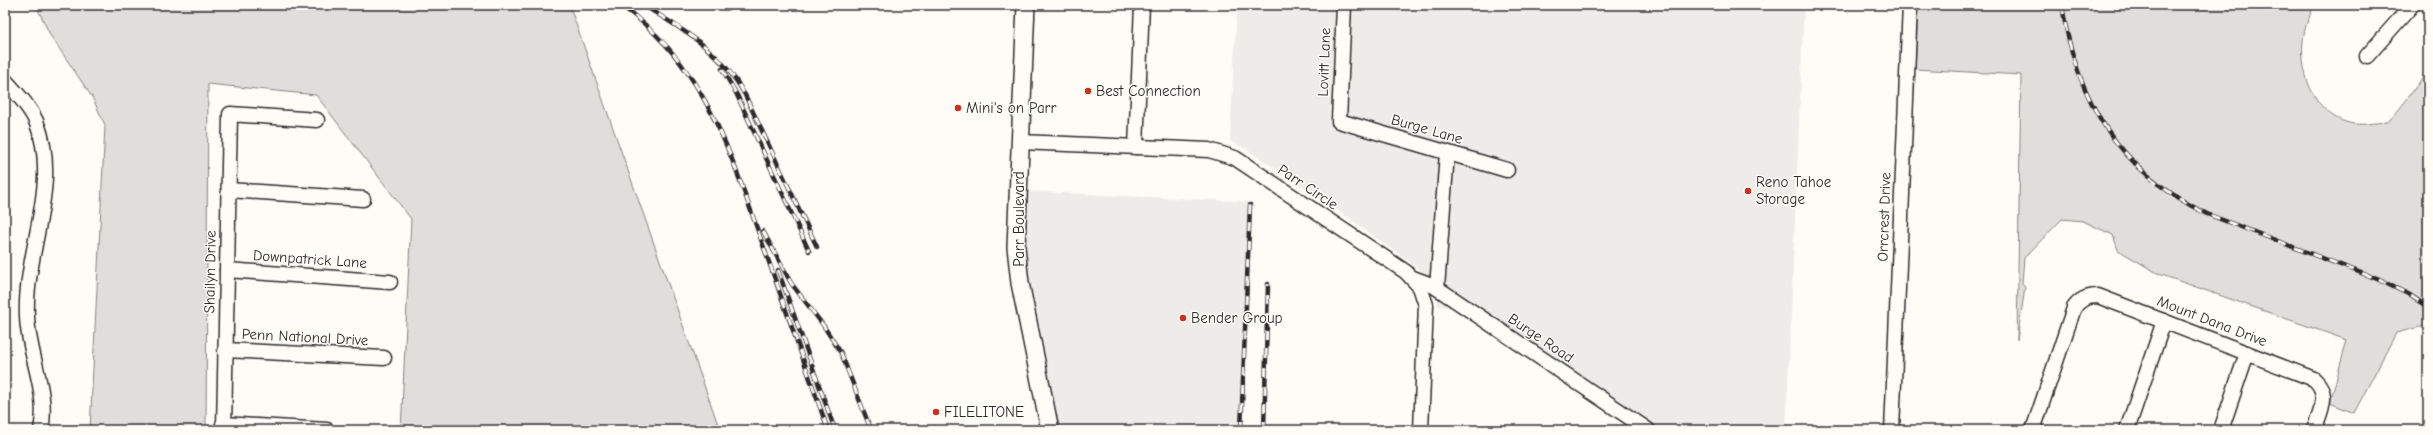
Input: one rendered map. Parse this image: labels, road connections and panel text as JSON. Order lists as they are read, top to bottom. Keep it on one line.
{"streets":{"main road":["Parr Boulevard"],"street":["Lovitt Lane","Burge Lane","Parr Circle","Orrcrest Drive","Downpatrick Lane","Shailyn Drive","Mount Dana Drive","Penn National Drive","Burge Road"]},"crossings":[["Lovitt Lane","Burge Lane"],["Parr Circle","Parr Boulevard"],["Parr Circle","Burge Road"],["Downpatrick Lane","Shailyn Drive"],["Shailyn Drive","Penn National Drive"]],"places":["Best Connection","Mini's on Parr","Reno Tahoe Storage","Bender Group","FILELITONE"]}
